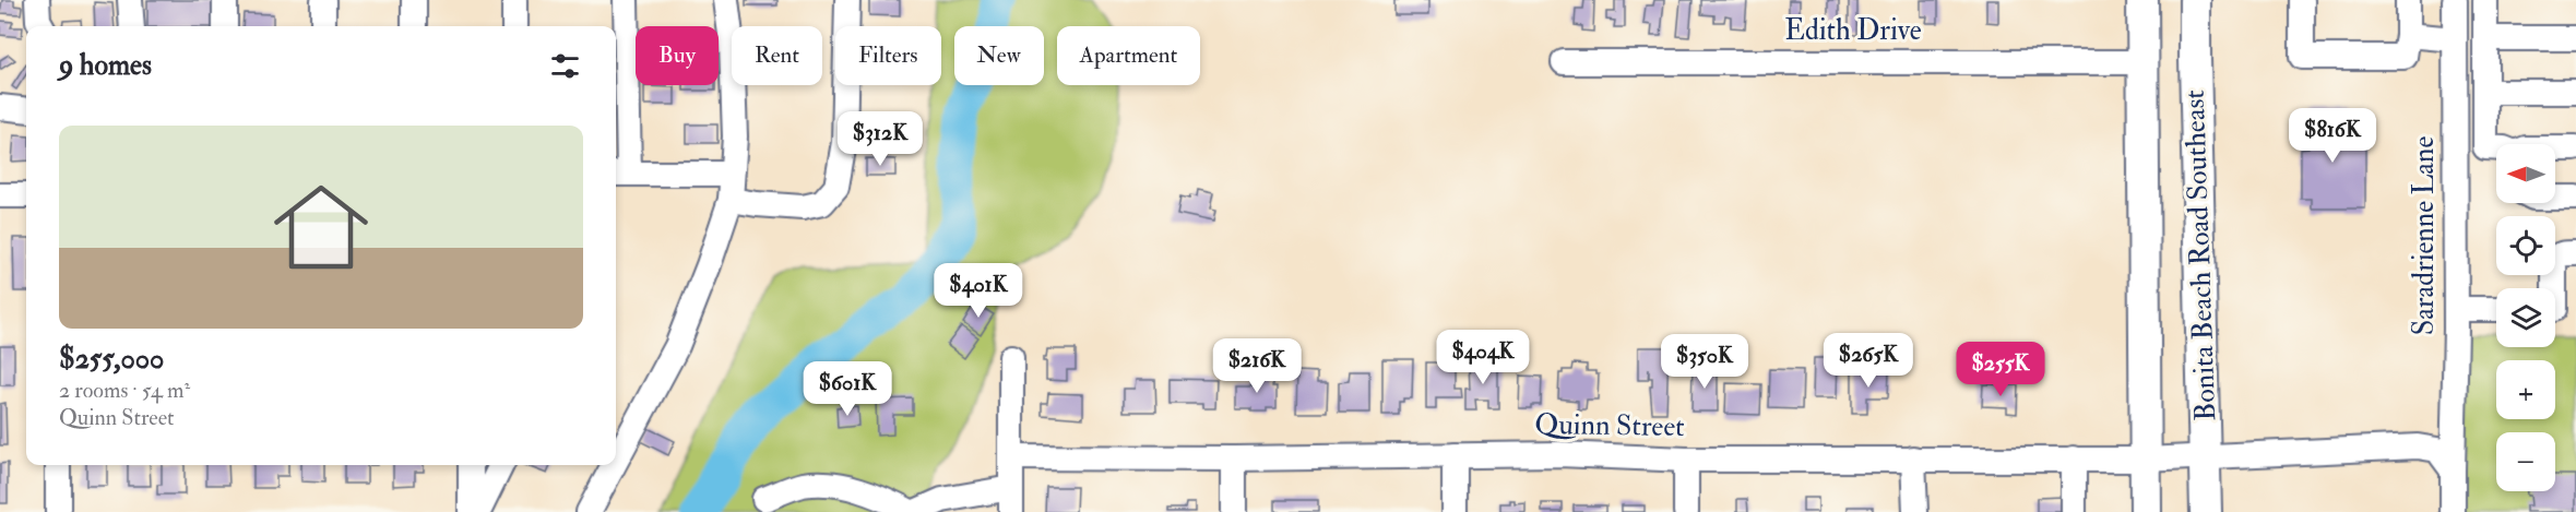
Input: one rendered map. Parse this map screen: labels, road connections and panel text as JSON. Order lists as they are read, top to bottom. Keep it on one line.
{"streets":{"main road":["Bonita Beach Road Southeast"],"street":["Edith Drive","Saradrienne Lane","Quinn Street"]},"crossings":[["Edith Drive","Bonita Beach Road Southeast"],["Saradrienne Lane","Quinn Street"],["Bonita Beach Road Southeast","Quinn Street"]],"north":"left","page":{"chip":["Buy","Rent","Filters","New","Apartment"],"heading":"9 homes","list":[{"name":"$255,000","note":"2 rooms · 54 m² · Quinn Street"}],"price":["$816K","$312K","$401K","$404K","$265K","$350K","$216K","$255K","$601K"],"map_buttons":["+","−"]}}
